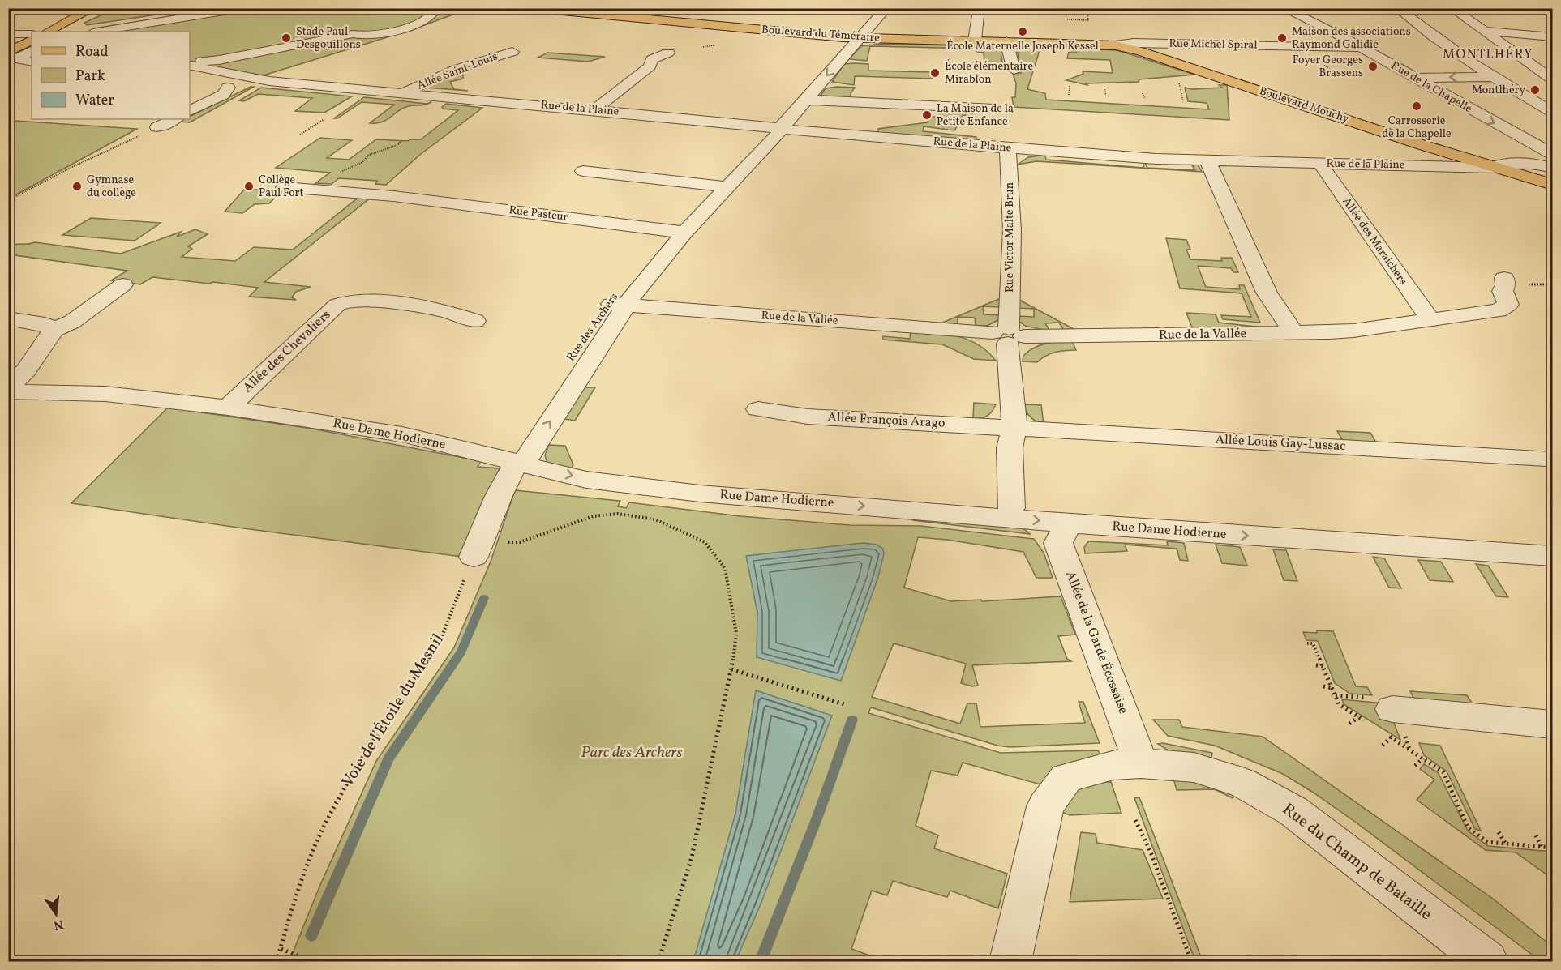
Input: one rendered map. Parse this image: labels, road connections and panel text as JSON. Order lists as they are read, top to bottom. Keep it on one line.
{"streets":{"main road":["Boulevard du Téméraire","Boulevard Mouchy"],"street":["Rue Michel Spiral","Allée Saint-Louis","Rue de la Chapelle","Rue de la Plaine","Rue Pasteur","Rue Victor Malte Brun","Allée des Maraichers","Rue de la Vallée","Rue des Archers","Allée des Chevaliers","Allée François Arago","Rue Dame Hodierne","Allée Louis Gay-Lussac","Allée de la Garde Écossaise","Rue du Champ de Bataille"],"path":["Voie de l'Étoile du Mesnil"]},"crossings":[["Boulevard du Téméraire","Boulevard Mouchy"],["Boulevard du Téméraire","Rue des Archers"],["Rue Michel Spiral","Rue de la Chapelle"],["Allée Saint-Louis","Rue de la Plaine"],["Boulevard Mouchy","Rue de la Plaine"],["Rue de la Plaine","Rue Victor Malte Brun"],["Rue de la Plaine","Allée des Maraichers"],["Rue de la Plaine","Rue des Archers"],["Rue Pasteur","Rue des Archers"],["Rue Victor Malte Brun","Rue de la Vallée"],["Rue Victor Malte Brun","Allée François Arago"],["Rue Victor Malte Brun","Allée Louis Gay-Lussac"],["Allée des Maraichers","Rue de la Vallée"],["Rue de la Vallée","Rue des Archers"],["Rue des Archers","Rue Dame Hodierne"],["Allée des Chevaliers","Rue Dame Hodierne"],["Allée François Arago","Allée Louis Gay-Lussac"],["Rue Dame Hodierne","Allée de la Garde Écossaise"],["Allée de la Garde Écossaise","Rue du Champ de Bataille"]],"one_way":["Rue Dame Hodierne"],"districts":["MONTLHÉRY"],"parks":["Parc des Archers"],"places":["École Maternelle Joseph Kessel","Stade Paul Desgouillons","Maison des associations Raymond Galidie","Foyer Georges Brassens","École élémentaire Mirablon","Montlhéry","Carrosserie de la Chapelle","La Maison de la Petite Enfance","Gymnase du collège","Collège Paul Fort"],"legend":["Road","Park","Water"],"north":"bottom"}
